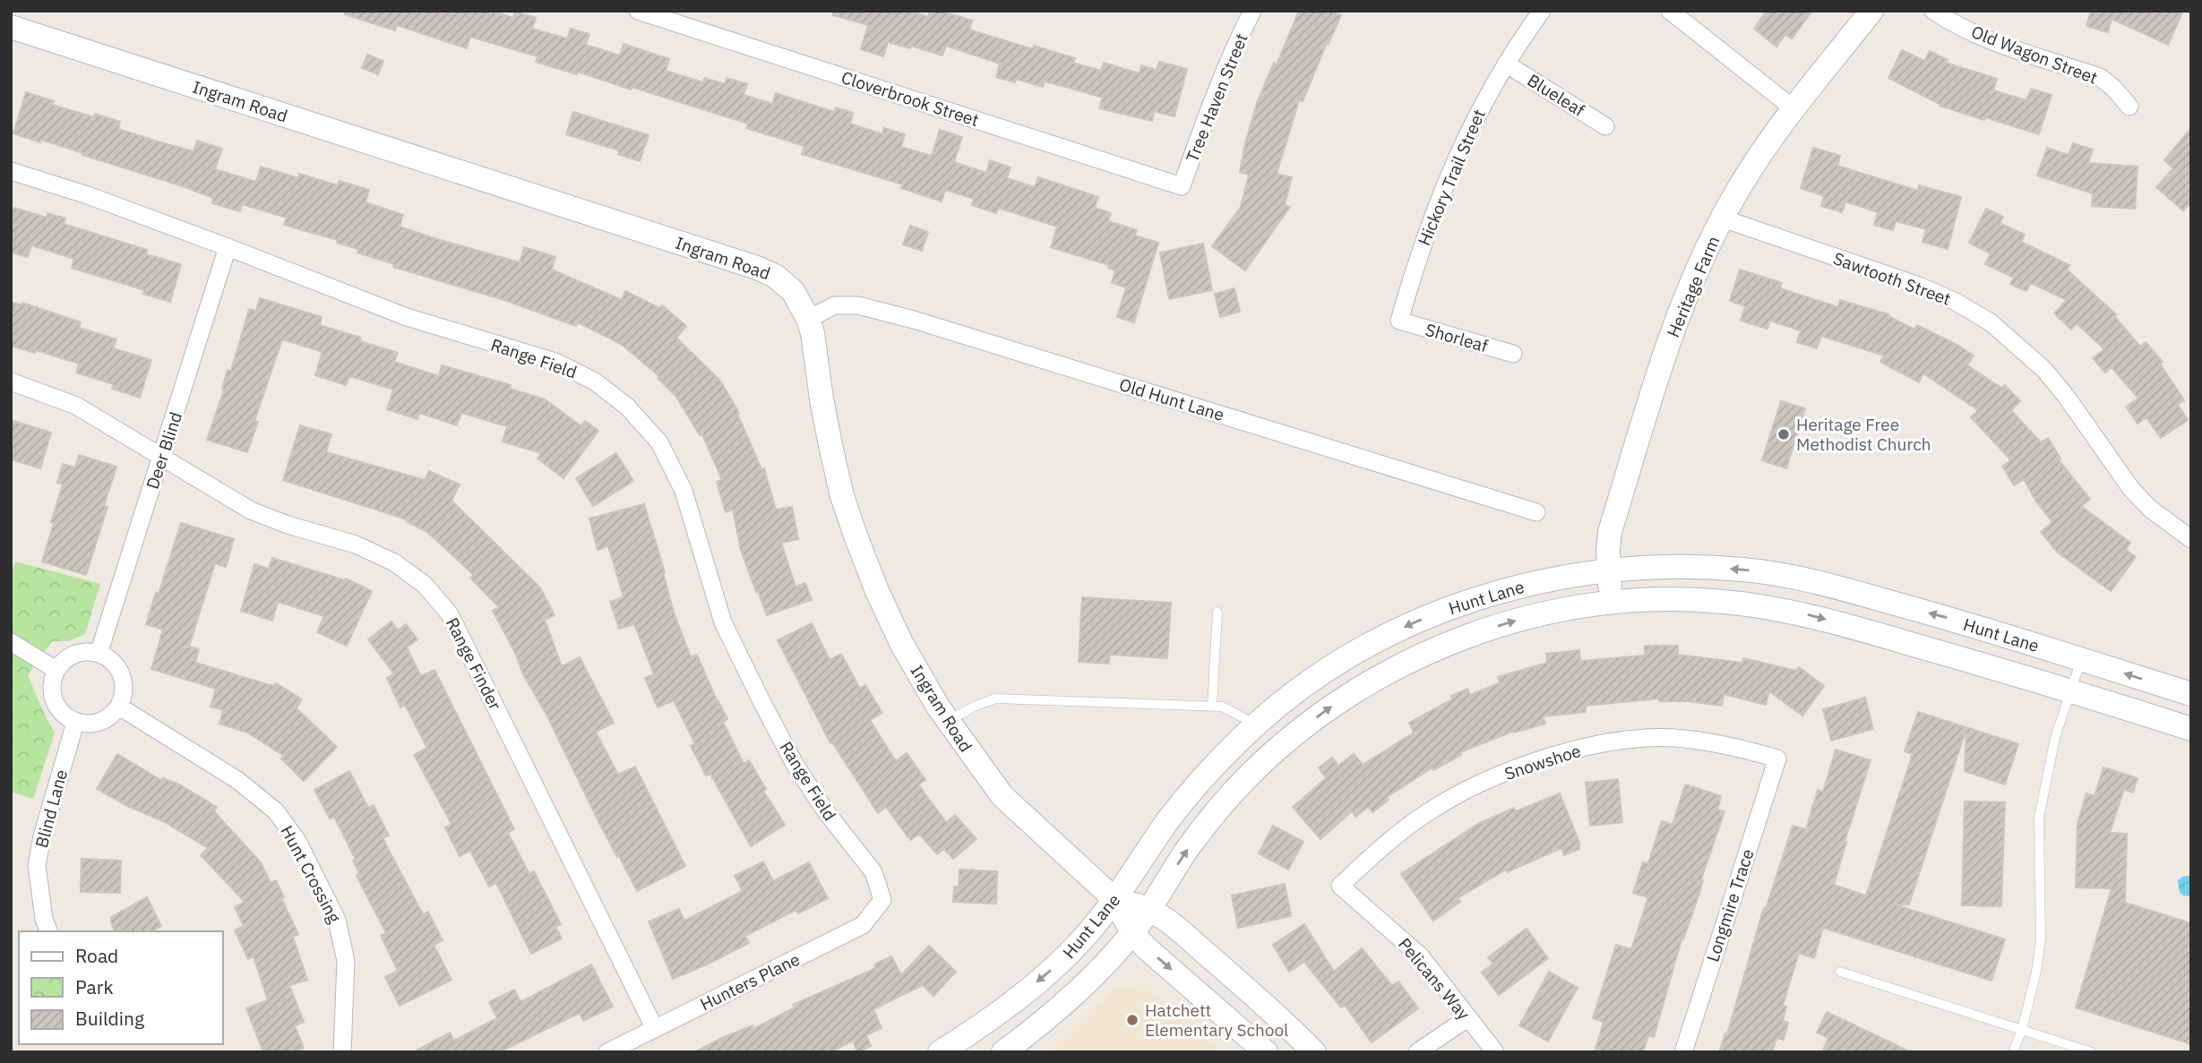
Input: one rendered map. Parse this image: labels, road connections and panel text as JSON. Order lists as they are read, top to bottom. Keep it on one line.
{"streets":{"main road":["Ingram Road","Heritage Farm","Hunt Lane"],"street":["Old Wagon Street","Blueleaf","Tree Haven Street","Cloverbrook Street","Hickory Trail Street","Sawtooth Street","Shorleaf","Range Field","Old Hunt Lane","Deer Blind","Range Finder","Snowshoe","Blind Lane","Hunt Crossing","Longmire Trace","Pelicans Way","Hunters Plane"]},"crossings":[["Blueleaf","Hickory Trail Street"],["Tree Haven Street","Cloverbrook Street"],["Ingram Road","Old Hunt Lane"],["Ingram Road","Hunt Lane"],["Hickory Trail Street","Shorleaf"],["Sawtooth Street","Heritage Farm"],["Heritage Farm","Hunt Lane"],["Range Field","Deer Blind"],["Range Field","Hunters Plane"],["Deer Blind","Range Finder"],["Deer Blind","Blind Lane"],["Deer Blind","Hunt Crossing"],["Range Finder","Hunters Plane"],["Snowshoe","Longmire Trace"],["Snowshoe","Pelicans Way"],["Blind Lane","Hunt Crossing"]],"places":["Heritage Free Methodist Church","Hatchett Elementary School"],"legend":["Road","Park","Building"]}
